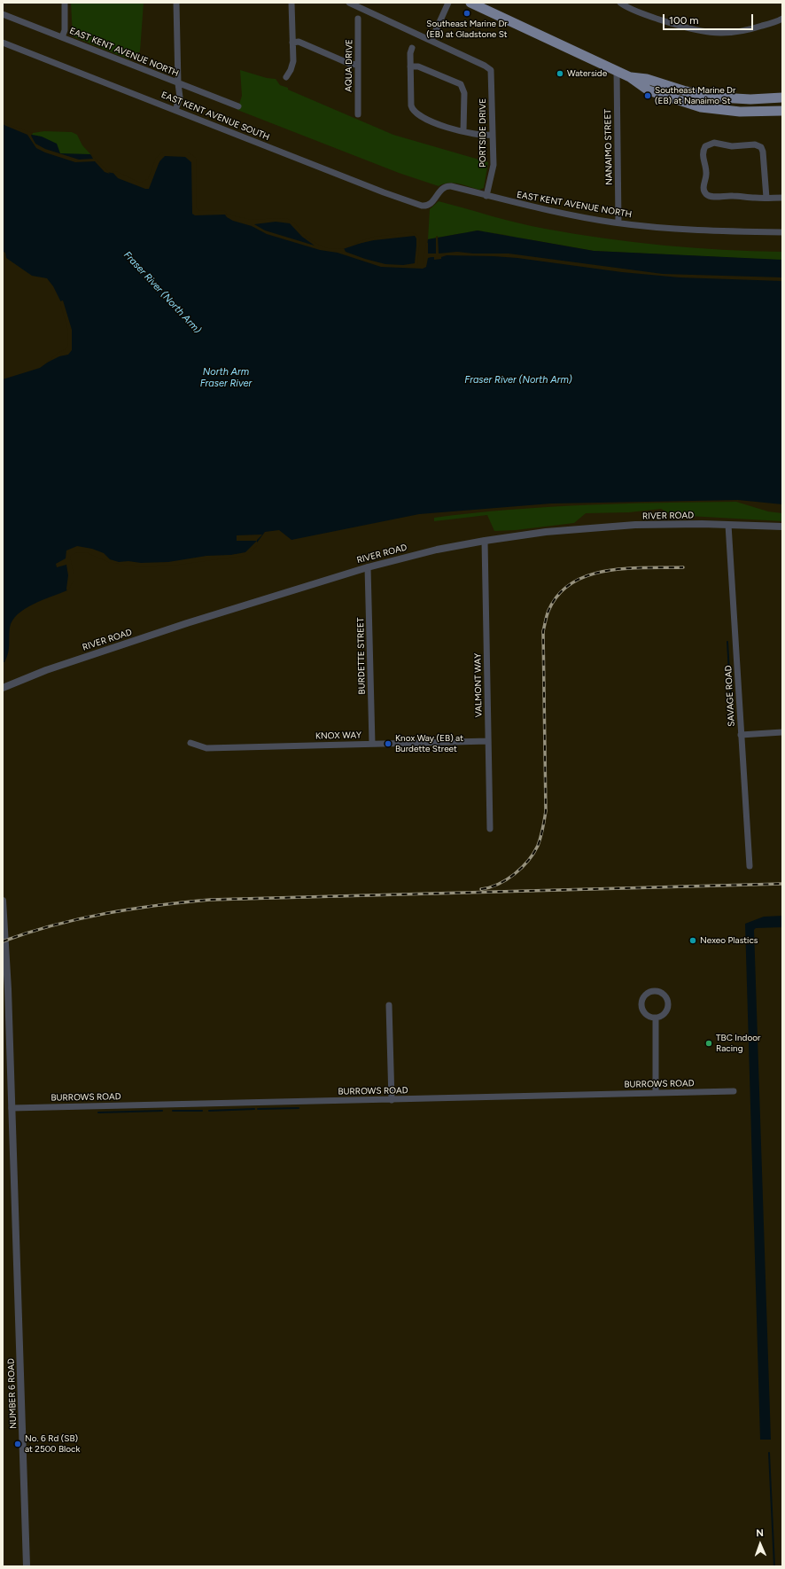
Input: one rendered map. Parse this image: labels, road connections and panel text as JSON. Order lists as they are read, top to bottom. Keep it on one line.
{"streets":{"street":["EAST KENT AVENUE NORTH","AQUA DRIVE","EAST KENT AVENUE SOUTH","PORTSIDE DRIVE","NANAIMO STREET","RIVER ROAD","BURDETTE STREET","VALMONT WAY","SAVAGE ROAD","KNOX WAY","BURROWS ROAD","NUMBER 6 ROAD"]},"crossings":[["EAST KENT AVENUE NORTH","EAST KENT AVENUE SOUTH"],["EAST KENT AVENUE NORTH","PORTSIDE DRIVE"],["EAST KENT AVENUE NORTH","NANAIMO STREET"],["RIVER ROAD","BURDETTE STREET"],["RIVER ROAD","VALMONT WAY"],["RIVER ROAD","SAVAGE ROAD"],["BURDETTE STREET","KNOX WAY"],["VALMONT WAY","KNOX WAY"],["BURROWS ROAD","NUMBER 6 ROAD"]],"water":["Fraser River (North Arm)","North Arm Fraser River"],"places":["Southeast Marine Dr (EB) at Gladstone St","Waterside","Southeast Marine Dr (EB) at Nanaimo St","Knox Way (EB) at Burdette Street","Nexeo Plastics","TBC Indoor Racing","No. 6 Rd (SB) at 2500 Block"],"scale_bar":"100 m","north":"top"}
